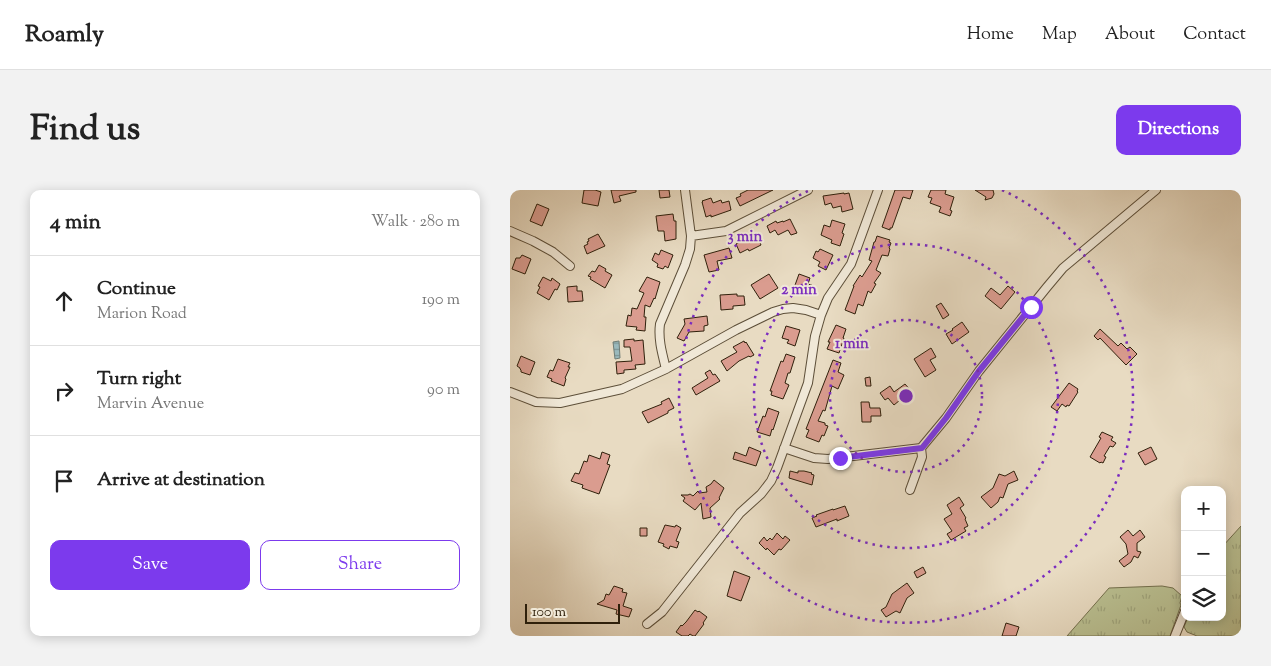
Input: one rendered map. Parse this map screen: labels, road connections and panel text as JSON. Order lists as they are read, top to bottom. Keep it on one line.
{"scale_bar":"100 m","page":{"header":"Roamly","nav":["Home","Map","About","Contact"],"title":"Find us","buttons":["Directions",["Save","Share"]],"heading":["4 min","Walk · 280 m"],"list":[["Continue","Marion Road","190 m"],["Turn right","Marvin Avenue","90 m"],"Arrive at destination"],"map_buttons":["+","−"],"scale":"100 m"},"rings":["3 min","2 min","1 min"]}
